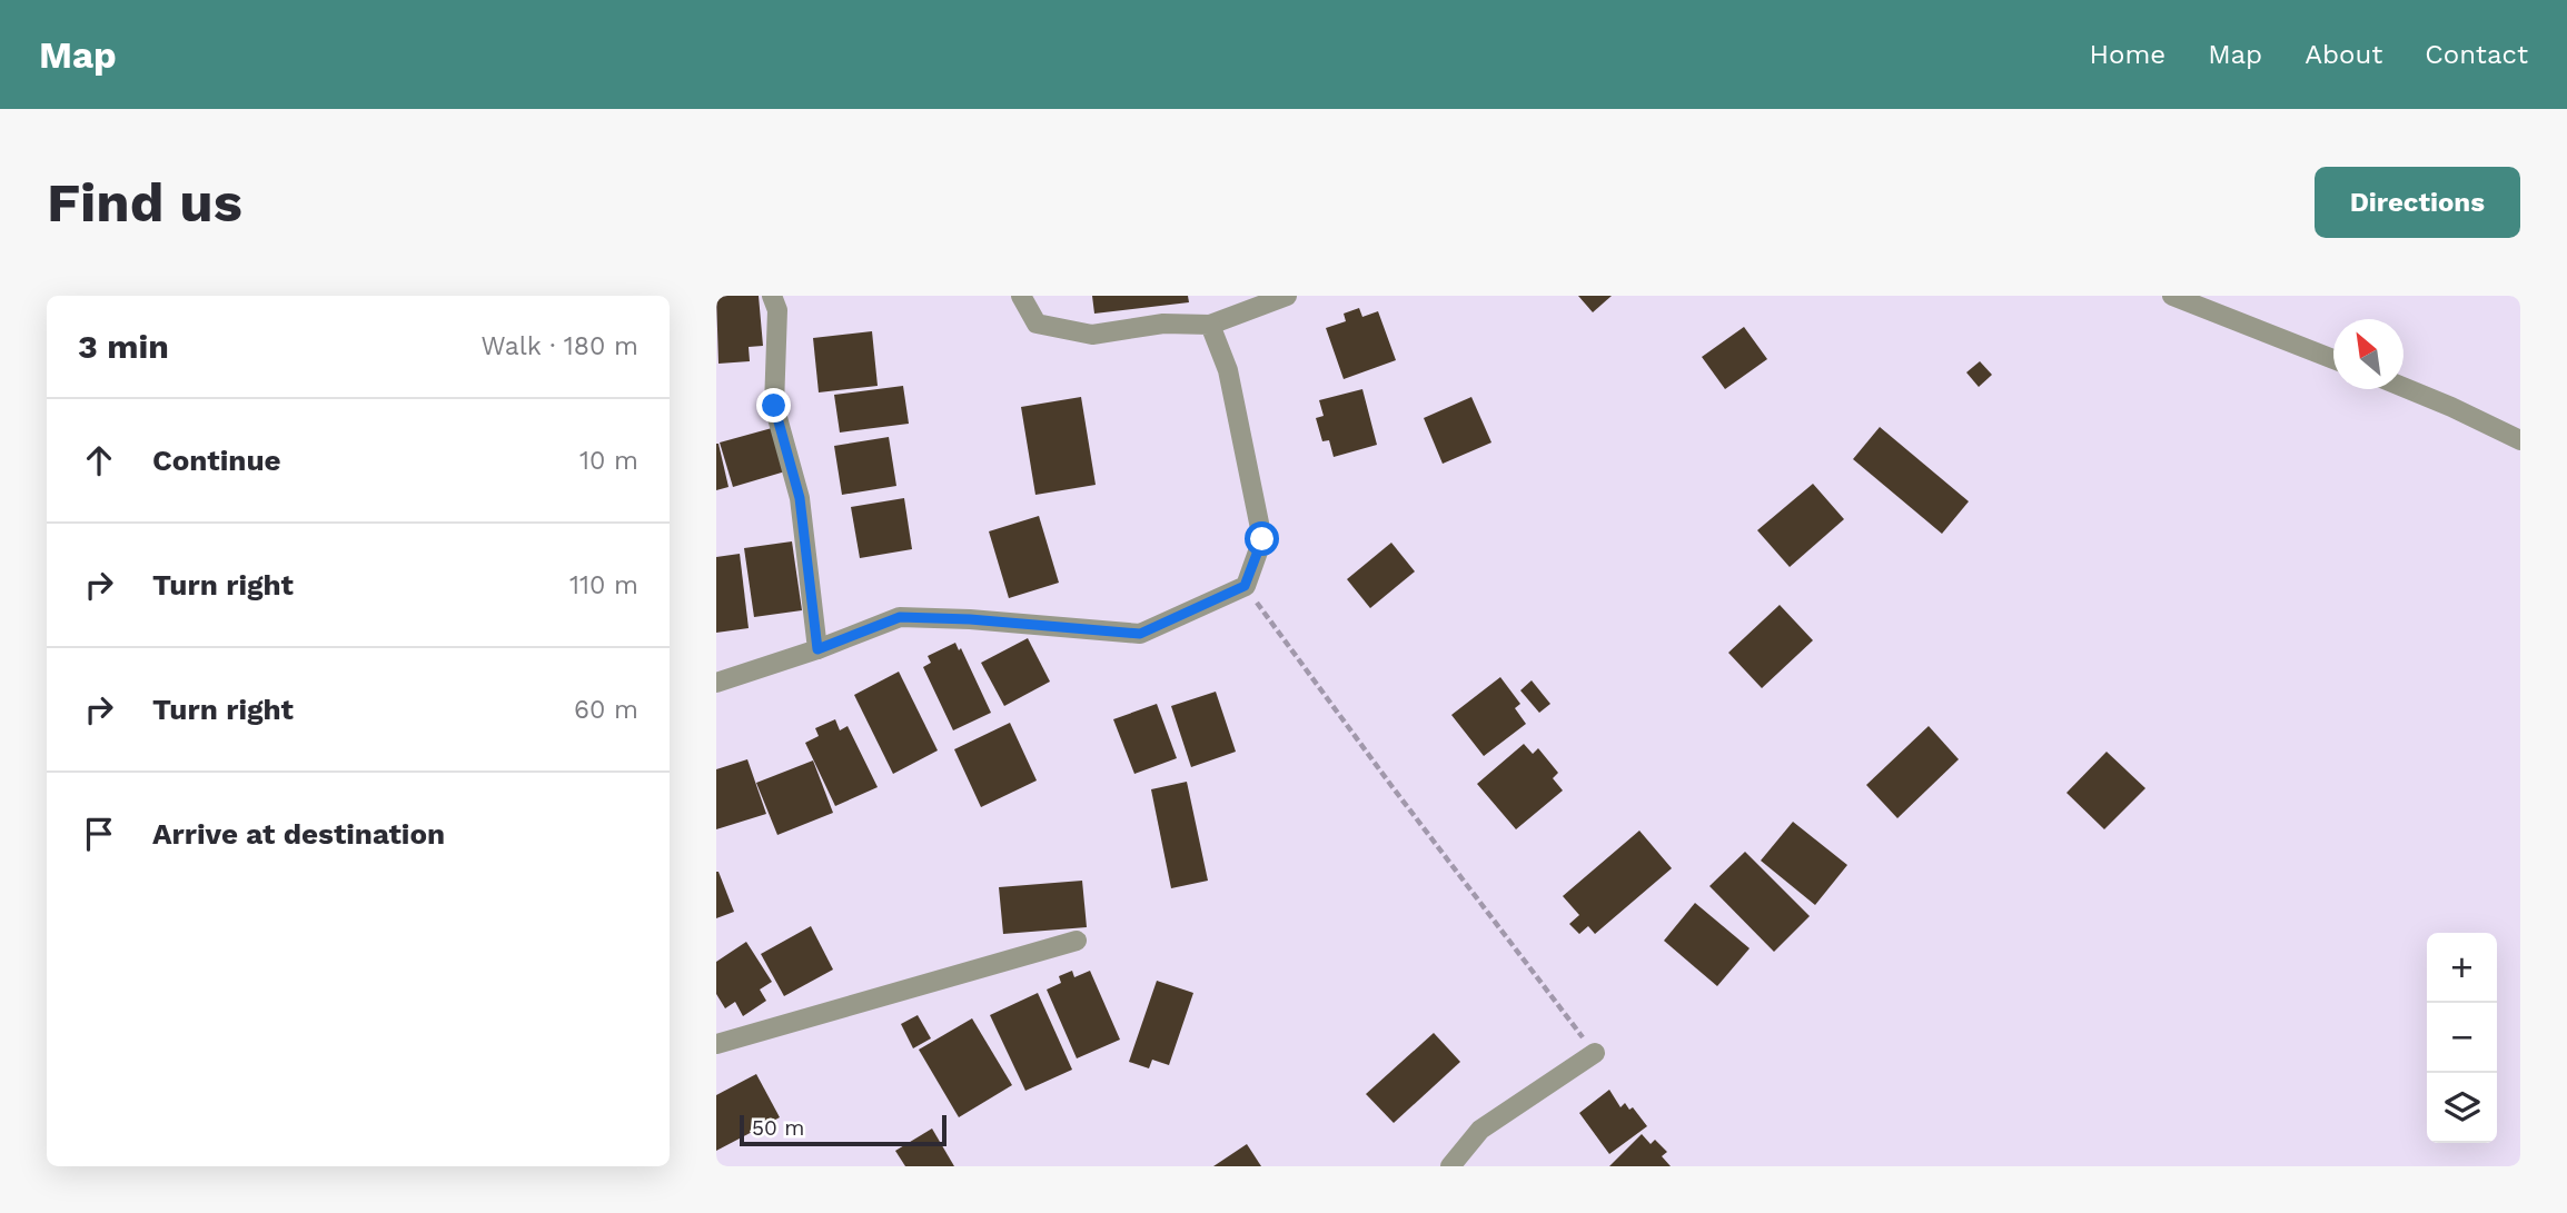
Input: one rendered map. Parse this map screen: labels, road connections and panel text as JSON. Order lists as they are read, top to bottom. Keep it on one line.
{"scale_bar":"50 m","north":"top left","page":{"header":"Map","nav":["Home","Map","About","Contact"],"buttons":"Directions","title":"Find us","heading":["3 min","Walk · 180 m"],"list":[["Continue","10 m"],["Turn right","110 m"],["Turn right","60 m"],"Arrive at destination"],"map_buttons":["+","−"],"scale":"50 m"}}
